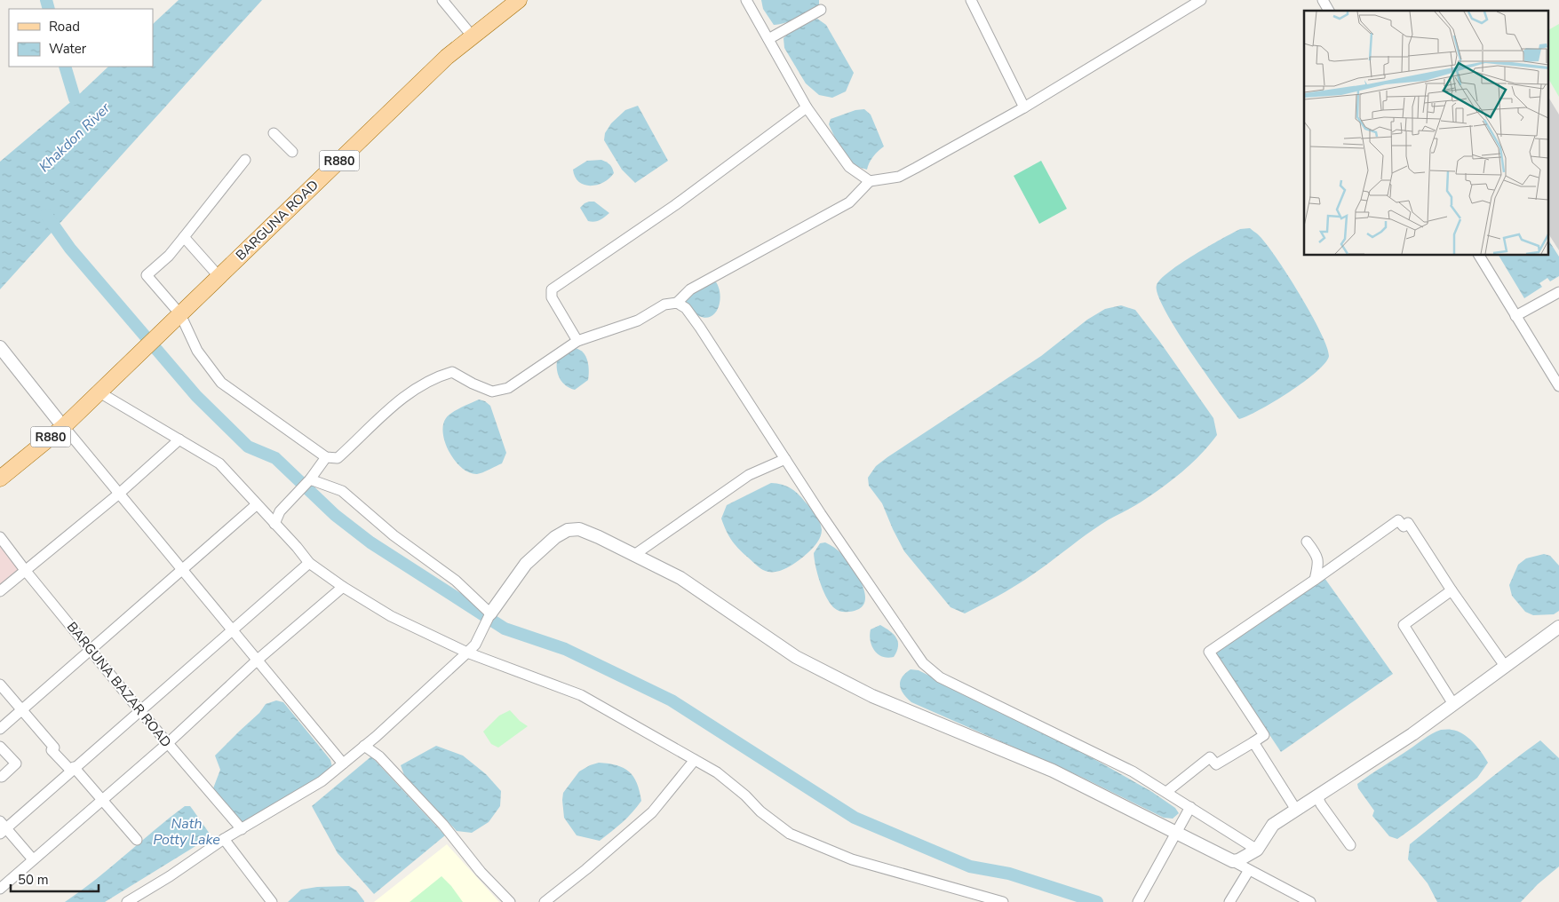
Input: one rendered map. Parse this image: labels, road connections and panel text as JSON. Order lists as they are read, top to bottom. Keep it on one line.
{"streets":{"main road":["R880","BARGUNA ROAD"],"street":["BARGUNA BAZAR ROAD"]},"water":["Khakdon River","Nath Potty Lake"],"legend":["Road","Water"],"scale_bar":"50 m"}
